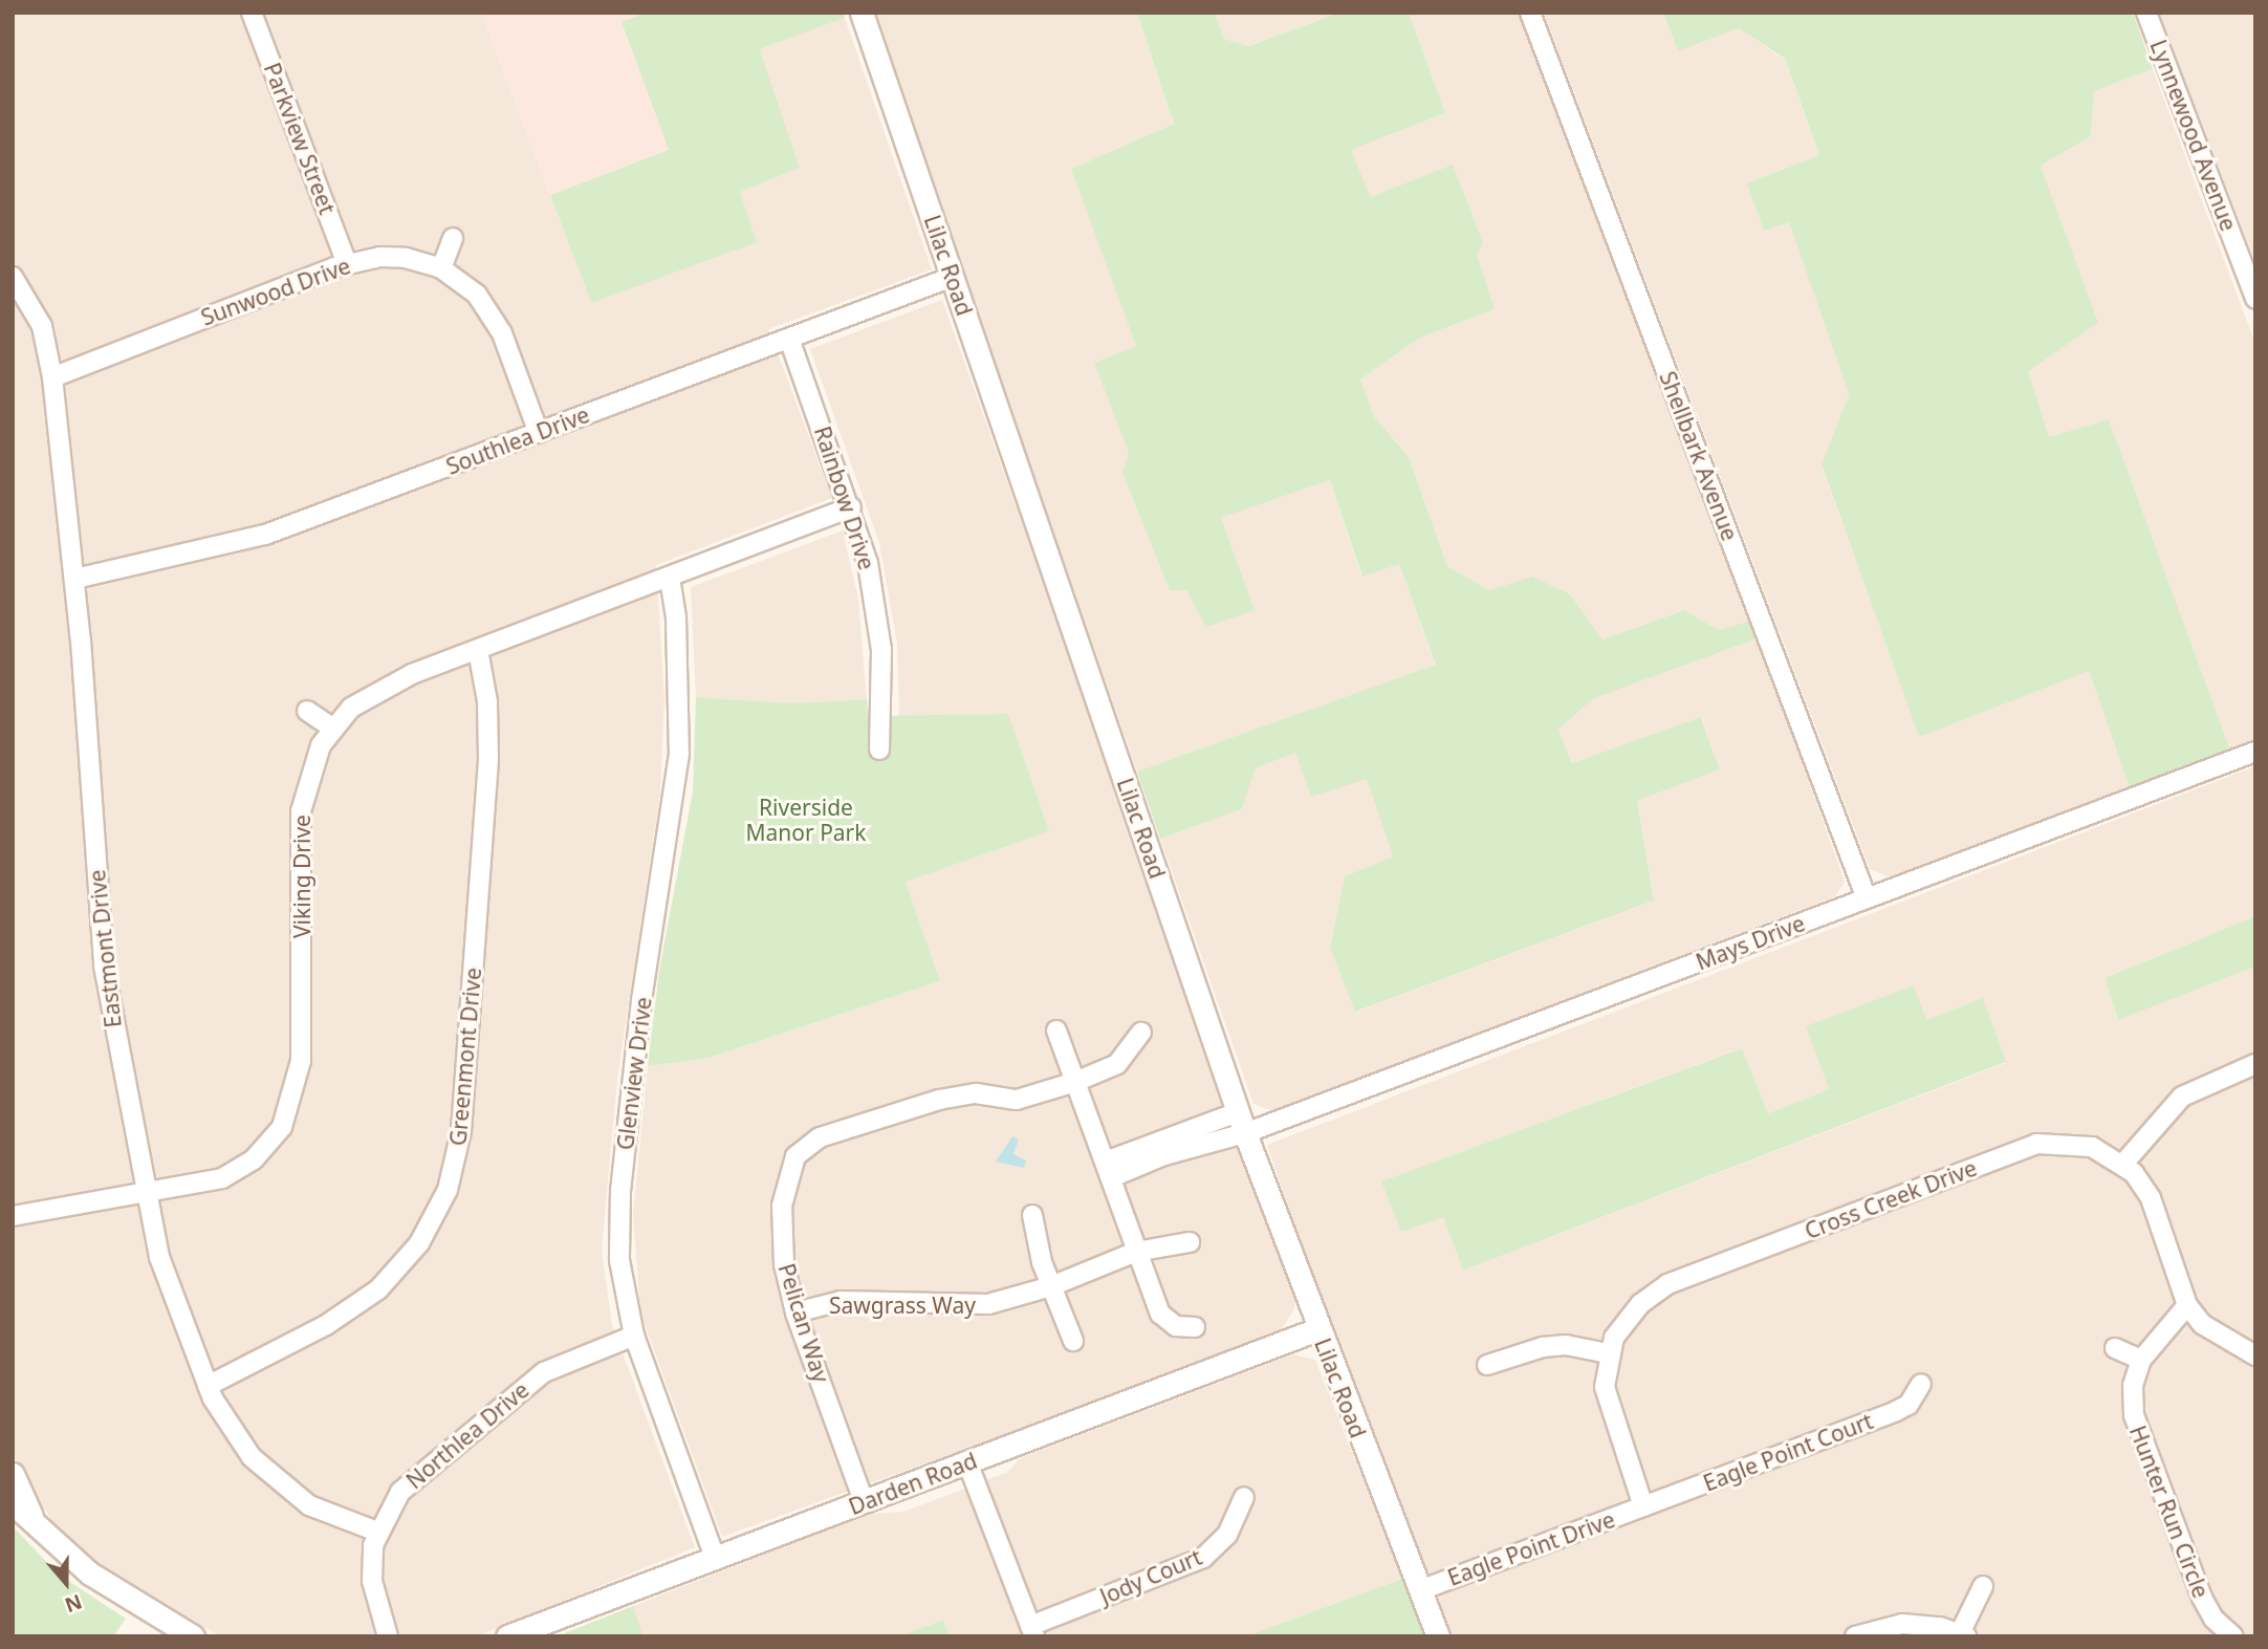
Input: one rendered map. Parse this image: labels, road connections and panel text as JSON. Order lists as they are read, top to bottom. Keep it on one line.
{"streets":{"street":["Lynnewood Avenue","Parkview Street","Lilac Road","Sunwood Drive","Southlea Drive","Shellbark Avenue","Rainbow Drive","Viking Drive","Mays Drive","Eastmont Drive","Greenmont Drive","Glenview Drive","Cross Creek Drive","Sawgrass Way","Pelican Way","Northlea Drive","Eagle Point Court","Darden Road","Hunter Run Circle","Eagle Point Drive","Jody Court"]},"crossings":[["Parkview Street","Sunwood Drive"],["Lilac Road","Southlea Drive"],["Lilac Road","Mays Drive"],["Lilac Road","Darden Road"],["Lilac Road","Eagle Point Drive"],["Sunwood Drive","Southlea Drive"],["Sunwood Drive","Eastmont Drive"],["Southlea Drive","Rainbow Drive"],["Southlea Drive","Eastmont Drive"],["Shellbark Avenue","Mays Drive"],["Rainbow Drive","Viking Drive"],["Viking Drive","Eastmont Drive"],["Viking Drive","Greenmont Drive"],["Viking Drive","Glenview Drive"],["Eastmont Drive","Greenmont Drive"],["Eastmont Drive","Northlea Drive"],["Glenview Drive","Northlea Drive"],["Glenview Drive","Darden Road"],["Cross Creek Drive","Eagle Point Court"],["Cross Creek Drive","Hunter Run Circle"],["Cross Creek Drive","Eagle Point Drive"],["Sawgrass Way","Pelican Way"],["Pelican Way","Darden Road"],["Eagle Point Court","Eagle Point Drive"]],"parks":["Riverside Manor Park"],"north":"bottom"}
